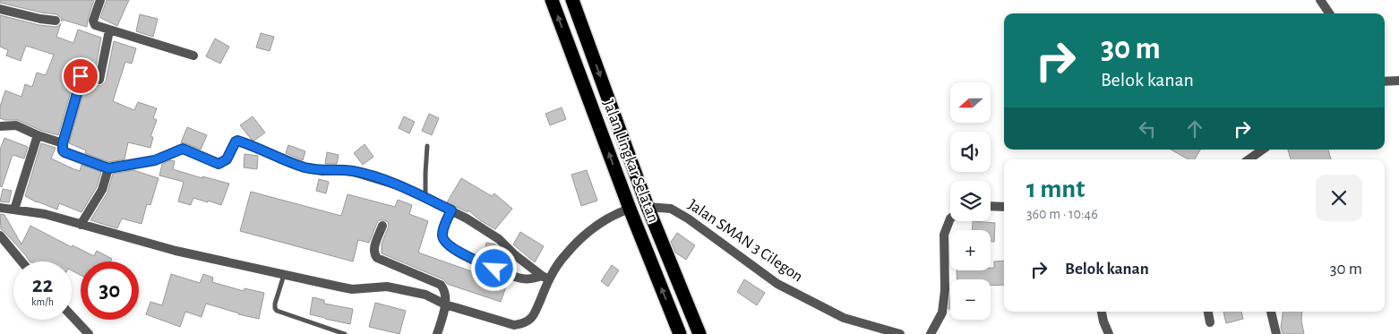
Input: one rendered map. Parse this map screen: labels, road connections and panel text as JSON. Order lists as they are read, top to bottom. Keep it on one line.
{"streets":{"highway":["Jalan Lingkar Selatan"],"street":["Jalan SMAN 3 Cilegon"]},"crossings":[["Jalan Lingkar Selatan","Jalan SMAN 3 Cilegon"]],"north":"left","page":{"turn":["30 m","Belok kanan"],"map_buttons":["+","−"],"heading":["1 mnt","360 m · 10:46"],"list":[{"name":"Belok kanan","value":"30 m"}],"speed":"22 km/h","limit":"30"}}
